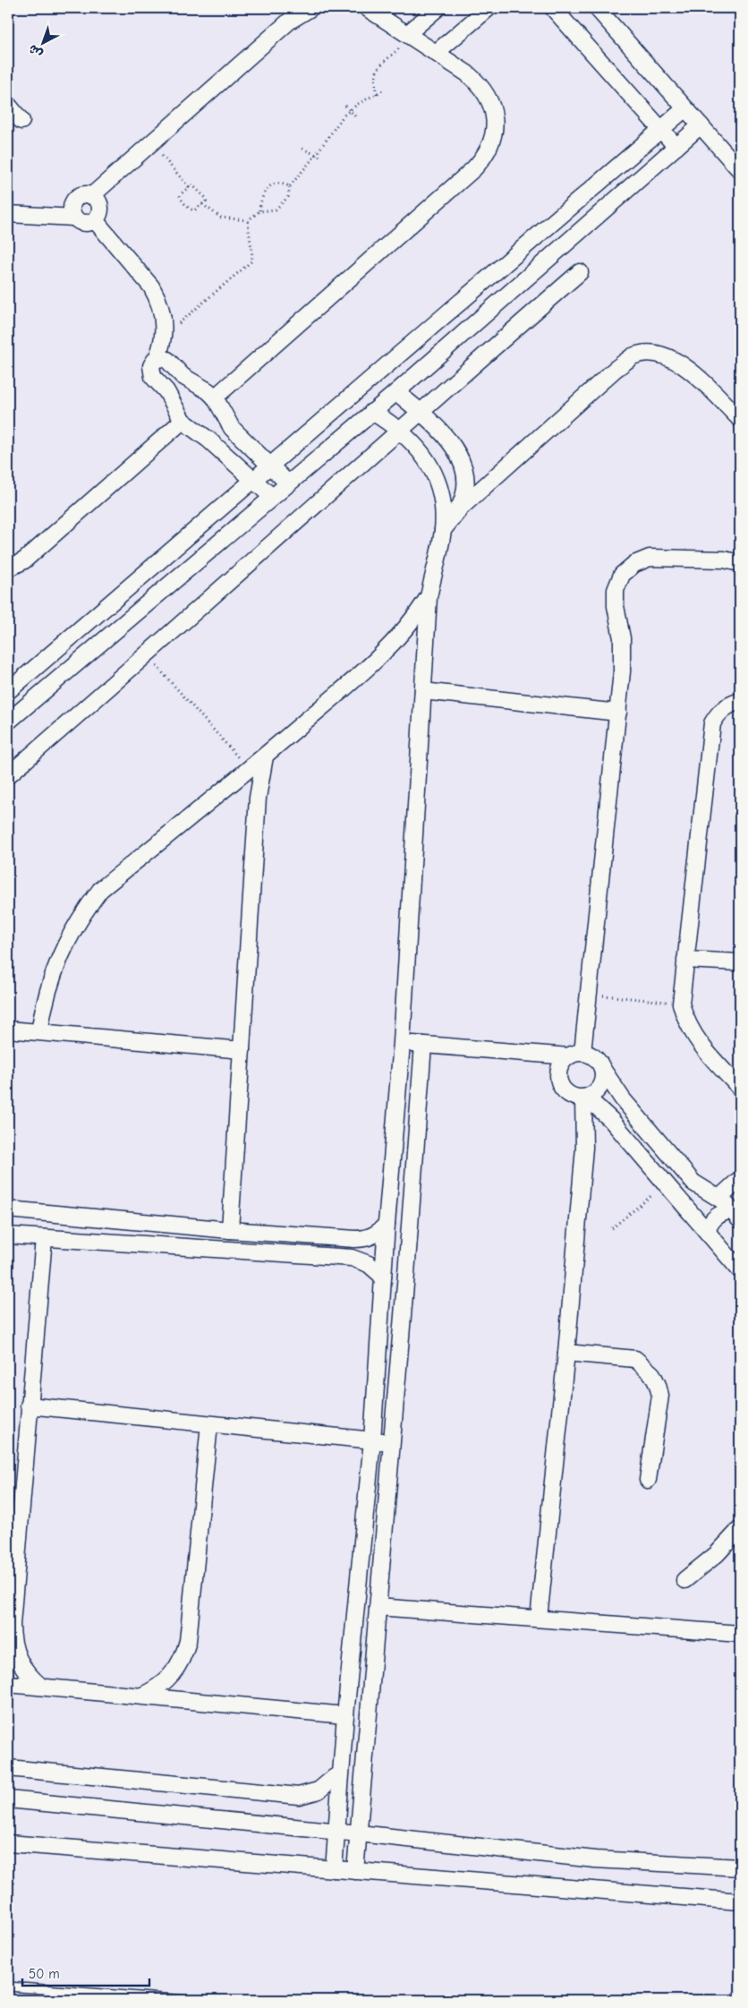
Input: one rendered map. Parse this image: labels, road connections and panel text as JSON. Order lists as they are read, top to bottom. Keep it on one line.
{"scale_bar":"50 m","north":"bottom left"}
